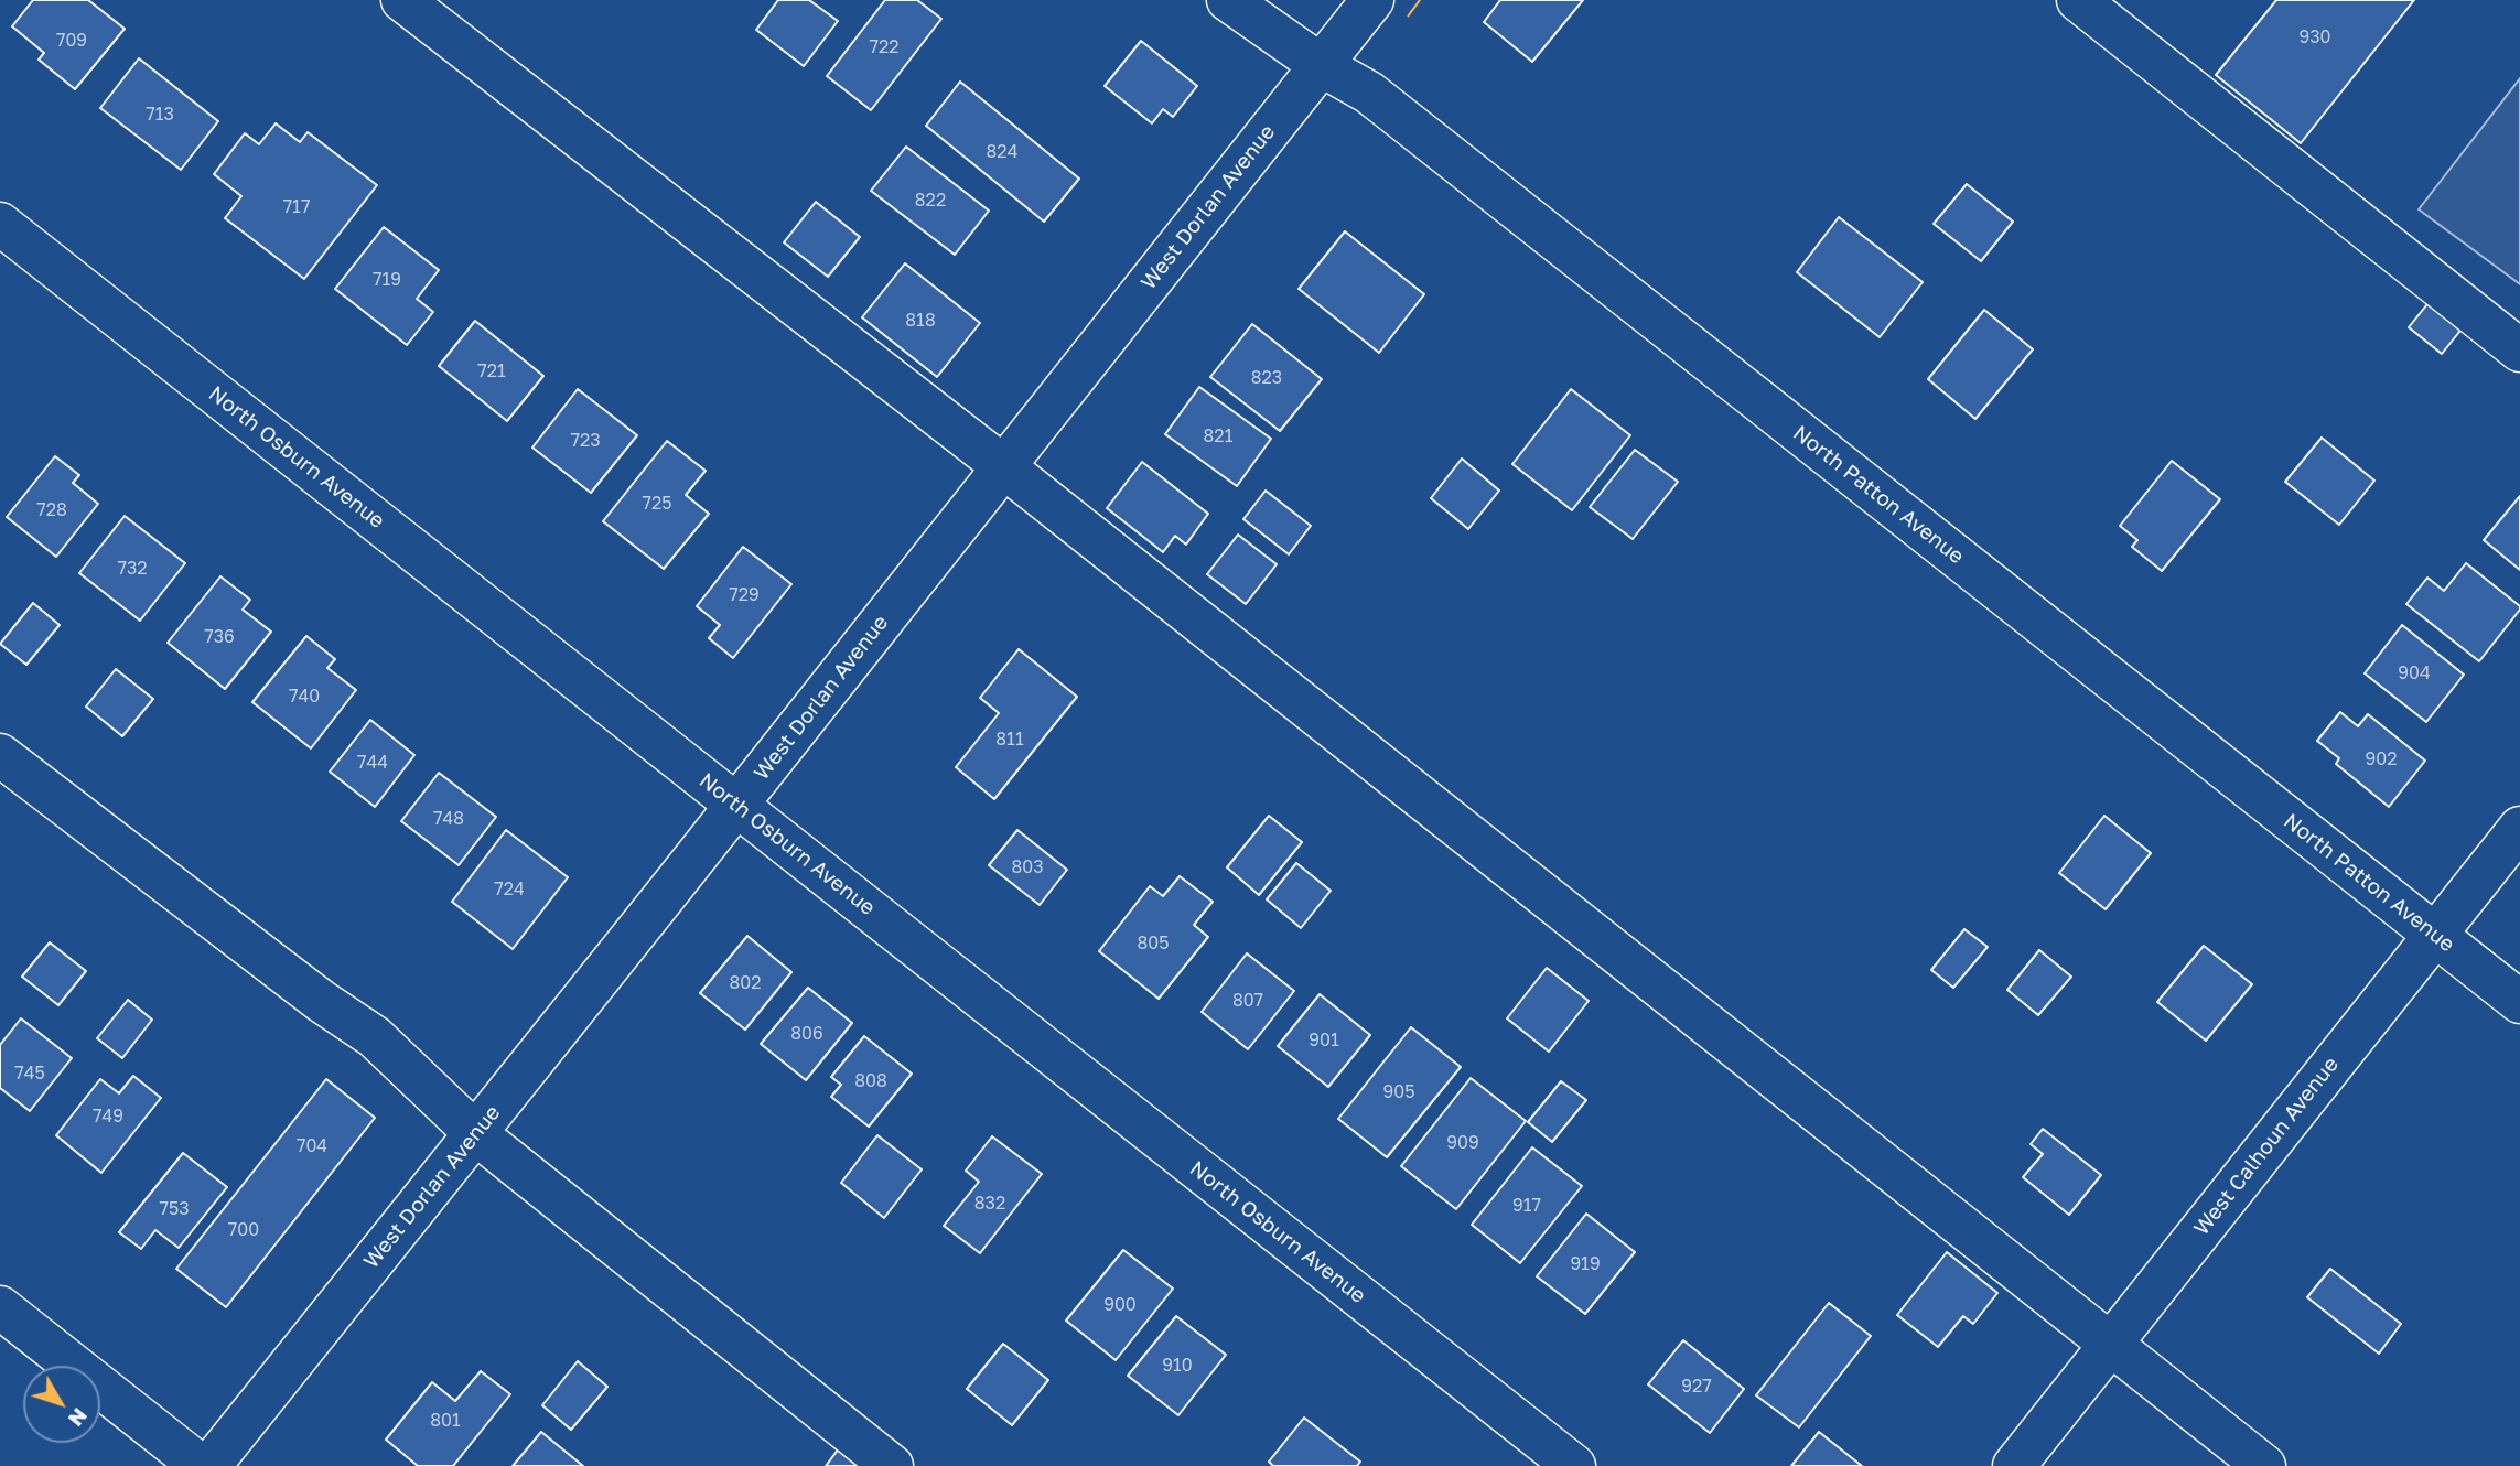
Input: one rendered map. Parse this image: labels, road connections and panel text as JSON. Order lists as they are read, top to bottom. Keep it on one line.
{"streets":{"street":["West Dorlan Avenue","North Osburn Avenue","North Patton Avenue","West Calhoun Avenue"]},"crossings":[["West Dorlan Avenue","North Osburn Avenue"],["West Dorlan Avenue","North Patton Avenue"],["North Patton Avenue","West Calhoun Avenue"]],"house_numbers":["930","709","722","713","824","822","717","719","818","721","823","821","723","725","728","732","729","736","904","740","811","902","744","748","803","724","805","802","807","806","901","745","808","905","749","909","704","832","917","753","700","919","900","910","927","801"],"north":"bottom right"}
